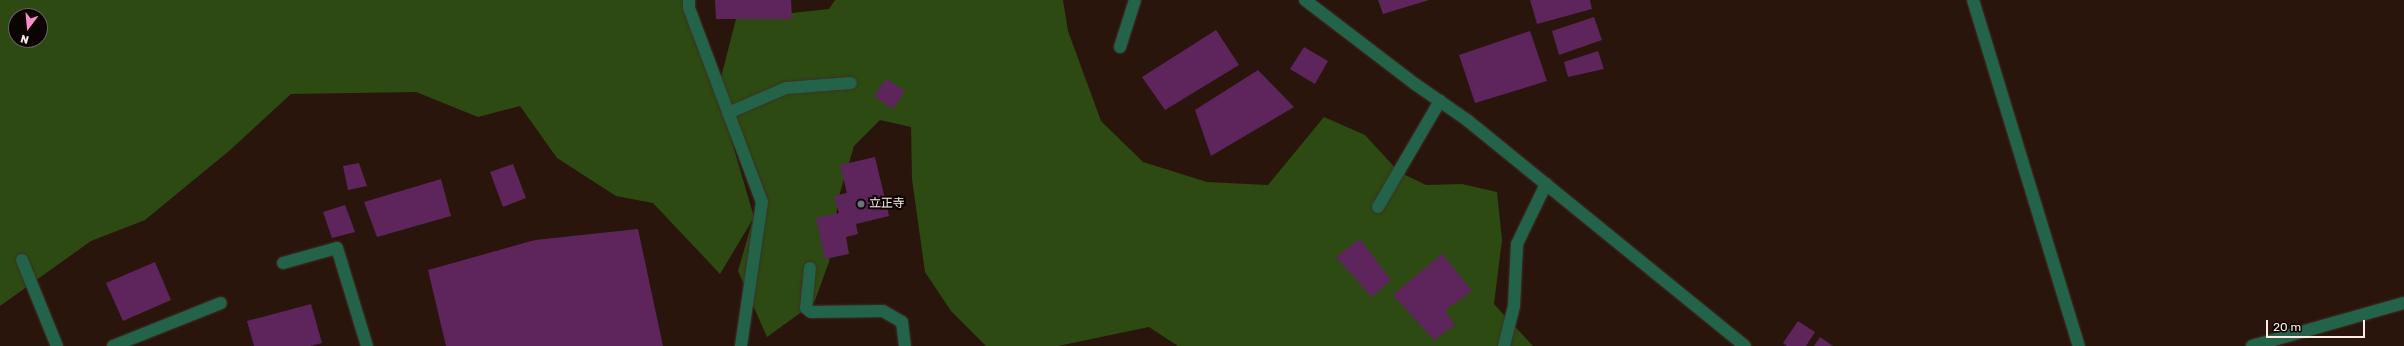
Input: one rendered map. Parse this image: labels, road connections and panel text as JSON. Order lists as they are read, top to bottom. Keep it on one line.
{"places":["立正寺"],"scale_bar":"20 m","north":"bottom"}
